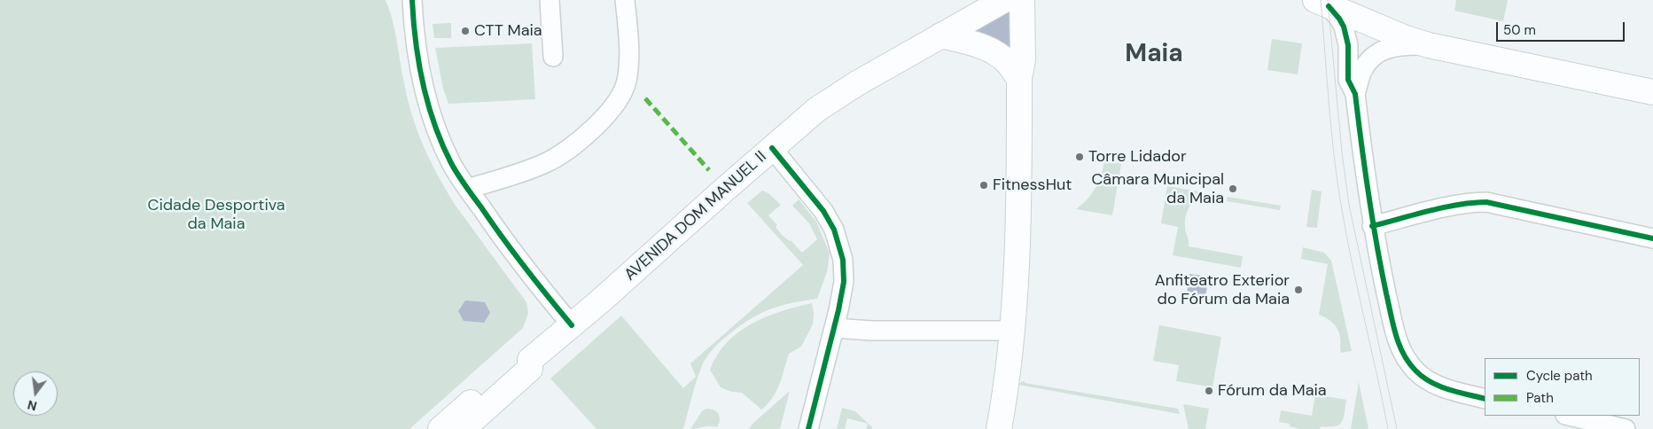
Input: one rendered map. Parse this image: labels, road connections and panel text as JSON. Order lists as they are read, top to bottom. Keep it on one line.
{"streets":{"main road":["AVENIDA DOM MANUEL II"]},"districts":["Maia"],"parks":["Cidade Desportiva da Maia"],"places":["CTT Maia","Torre Lidador","FitnessHut","Câmara Municipal da Maia","Anfiteatro Exterior do Fórum da Maia","Fórum da Maia"],"legend":["Cycle path","Path"],"scale_bar":"50 m","north":"bottom"}
